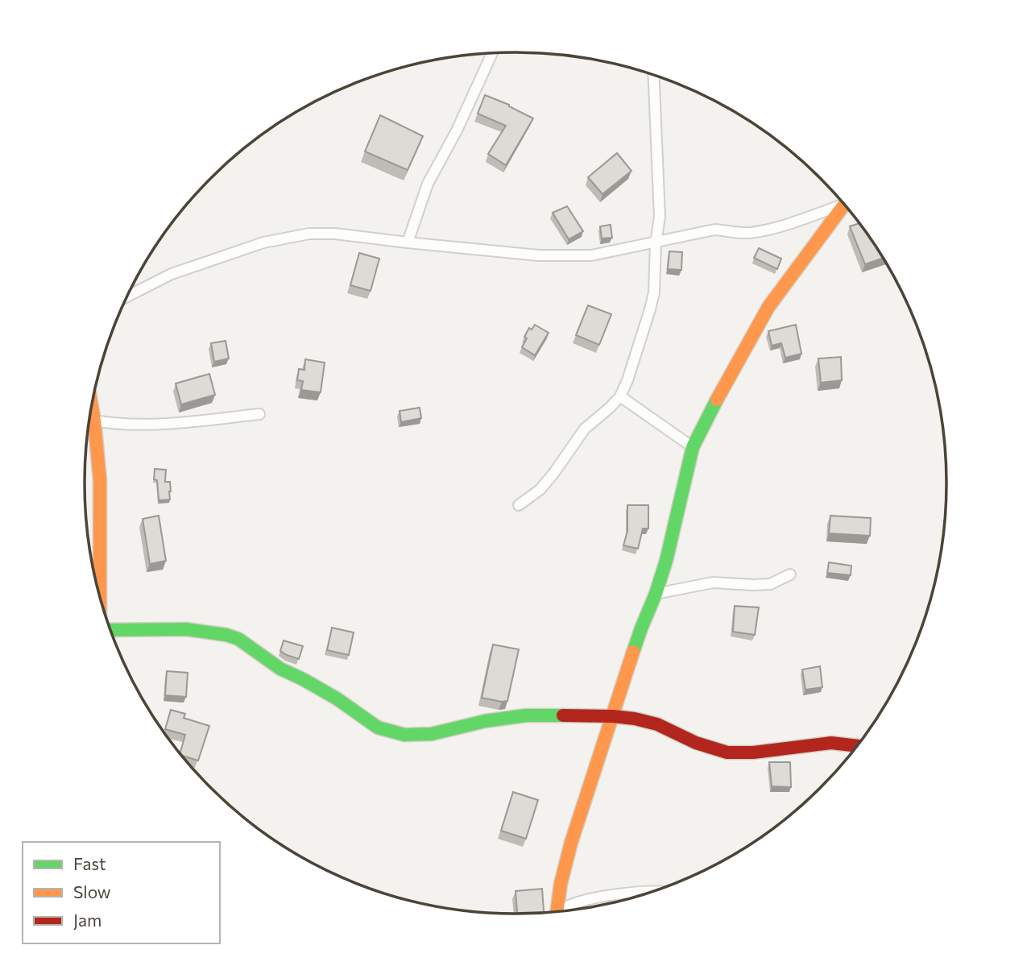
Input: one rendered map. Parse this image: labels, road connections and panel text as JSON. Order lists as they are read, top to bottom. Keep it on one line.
{"legend":["Fast","Slow","Jam"]}
